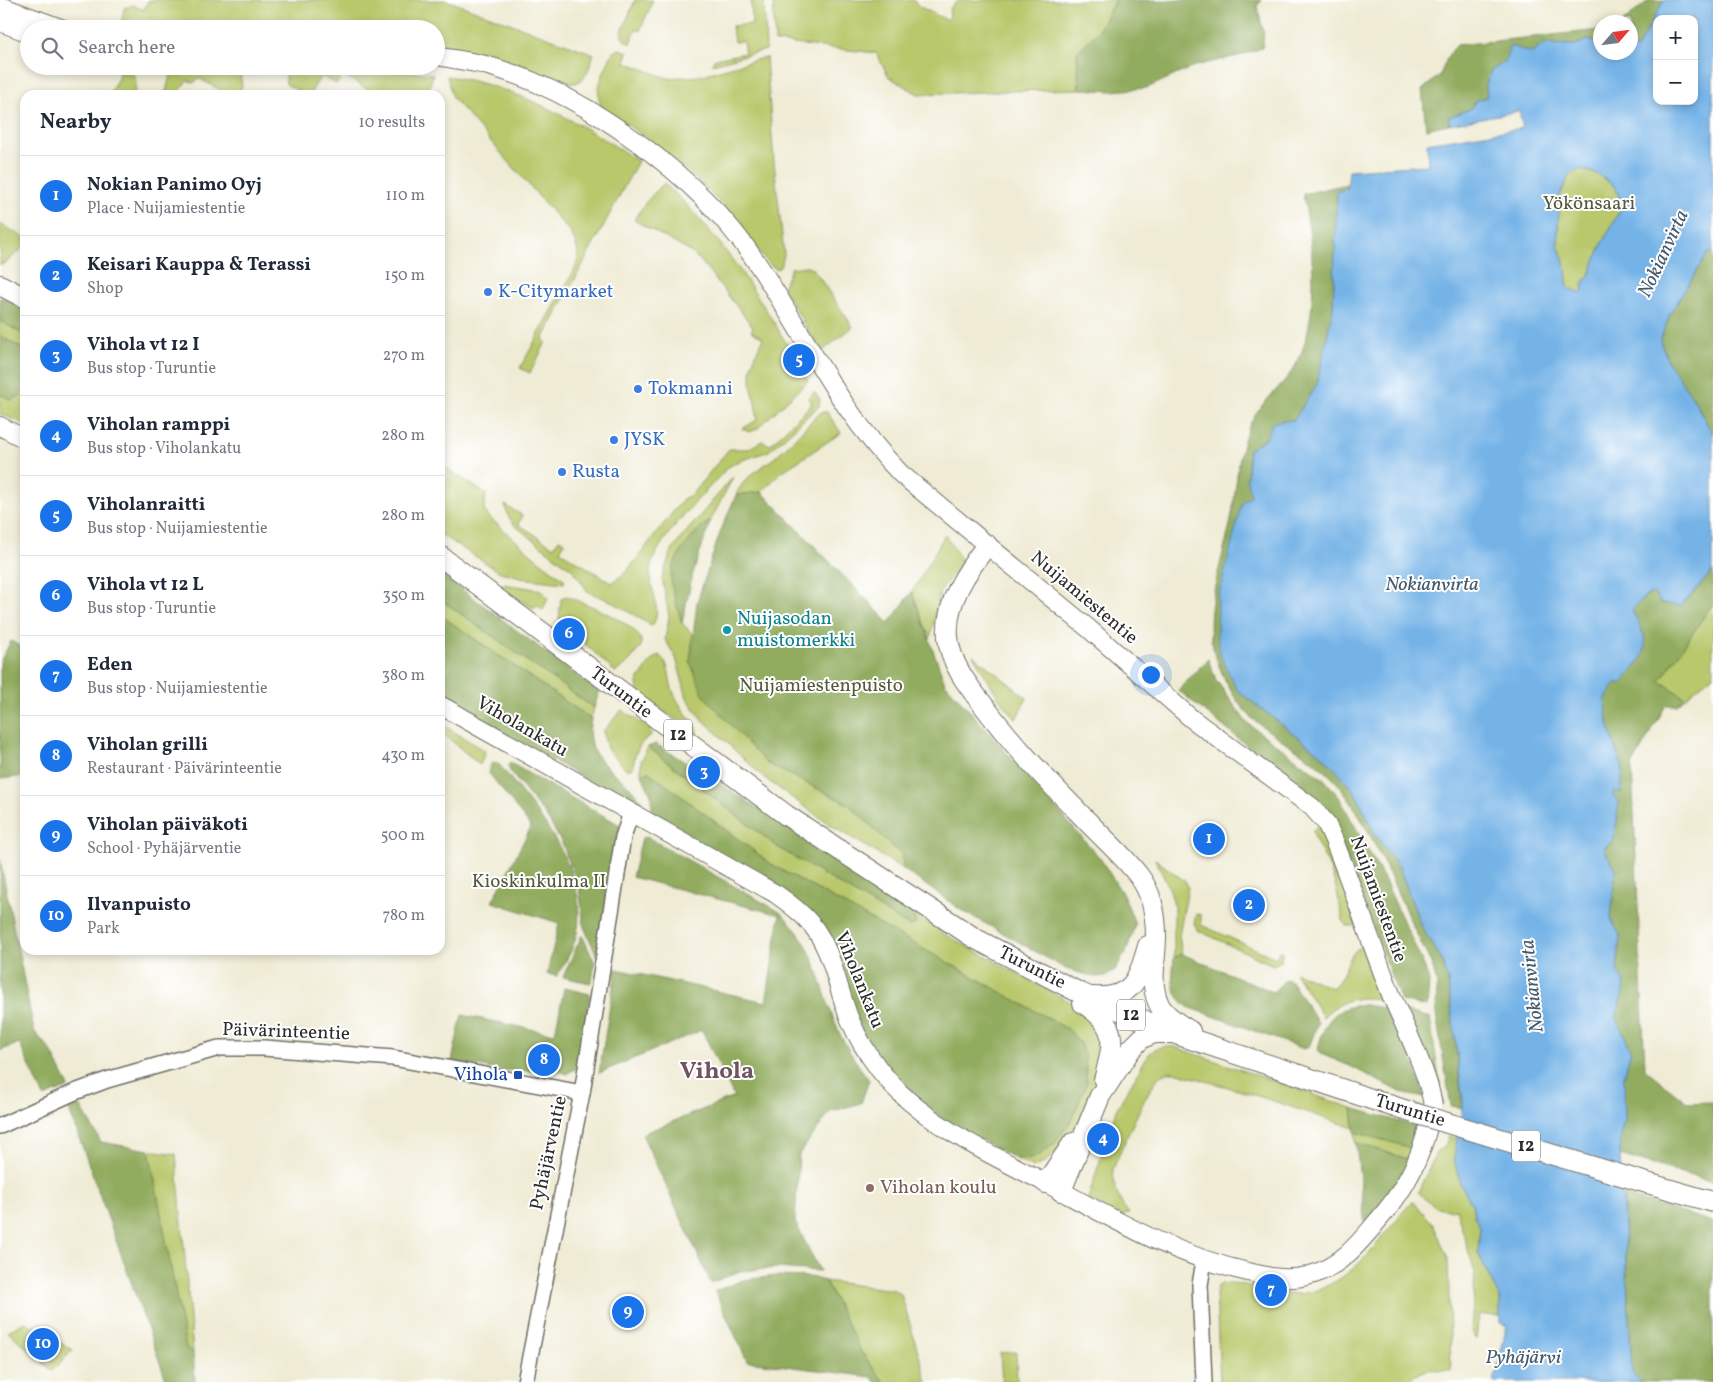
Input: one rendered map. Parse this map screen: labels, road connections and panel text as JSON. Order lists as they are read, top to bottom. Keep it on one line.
{"streets":{"highway":["Turuntie","12"],"main road":["Nuijamiestentie","Viholankatu"],"street":["Päivärinteentie","Pyhäjärventie"]},"crossings":[["Nuijamiestentie","Viholankatu"],["Viholankatu","Pyhäjärventie"],["Päivärinteentie","Pyhäjärventie"]],"districts":["Vihola"],"water":["Nokianvirta","Pyhäjärvi"],"parks":["Yökönsaari","Nuijamiestenpuisto","Kioskinkulma II"],"places":{"other":["K-Citymarket","Tokmanni","JYSK","Rusta","Nuijasodan muistomerkki","Viholan koulu"],"transit":["Vihola"]},"north":"top right","page":{"map_buttons":["+","−"],"search":"Search here","heading":["Nearby","10 results"],"list":[{"mark":"1","name":"Nokian Panimo Oyj","note":"Place · Nuijamiestentie","value":"110 m"},{"mark":"2","name":"Keisari Kauppa & Terassi","note":"Shop","value":"150 m"},{"mark":"3","name":"Vihola vt 12 I","note":"Bus stop · Turuntie","value":"270 m"},{"mark":"4","name":"Viholan ramppi","note":"Bus stop · Viholankatu","value":"280 m"},{"mark":"5","name":"Viholanraitti","note":"Bus stop · Nuijamiestentie","value":"280 m"},{"mark":"6","name":"Vihola vt 12 L","note":"Bus stop · Turuntie","value":"350 m"},{"mark":"7","name":"Eden","note":"Bus stop · Nuijamiestentie","value":"380 m"},{"mark":"8","name":"Viholan grilli","note":"Restaurant · Päivärinteentie","value":"430 m"},{"mark":"9","name":"Viholan päiväkoti","note":"School · Pyhäjärventie","value":"500 m"},{"mark":"10","name":"Ilvanpuisto","note":"Park","value":"780 m"}],"pins":["5","6","3","1","2","8","4","7","9","10"]}}
